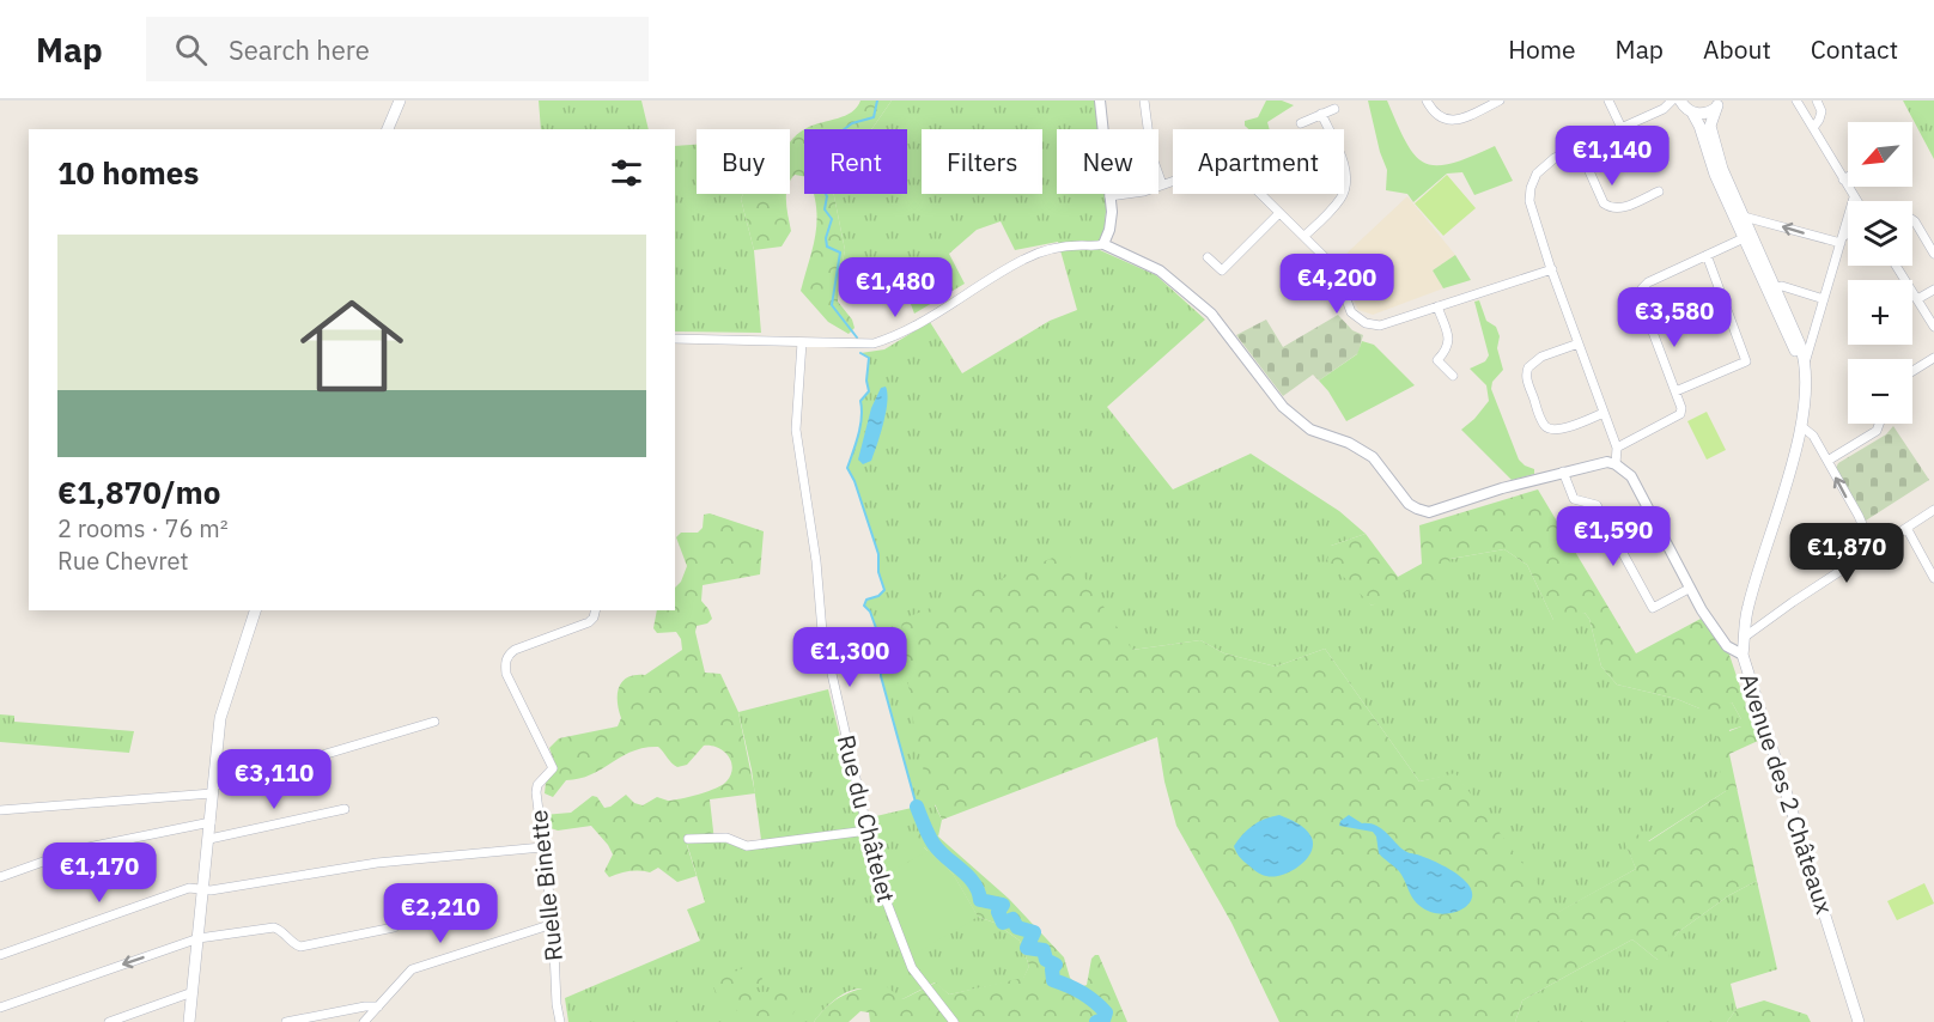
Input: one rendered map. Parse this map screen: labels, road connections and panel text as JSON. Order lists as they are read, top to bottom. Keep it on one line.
{"streets":{"main road":["Avenue des 2 Châteaux"],"street":["Rue du Châtelet","Ruelle Binette"]},"north":"bottom left","page":{"header":"Map","search":"Search here","nav":["Home","Map","About","Contact"],"map_buttons":["+","−"],"price":["€1,140","€4,200","€1,480","€3,580","€1,590","€1,870","€1,300","€3,110","€1,170","€2,210"],"chip":["Buy","Rent","Filters","New","Apartment"],"heading":"10 homes","list":[{"name":"€1,870/mo","note":"2 rooms · 76 m² · Rue Chevret"}]}}
